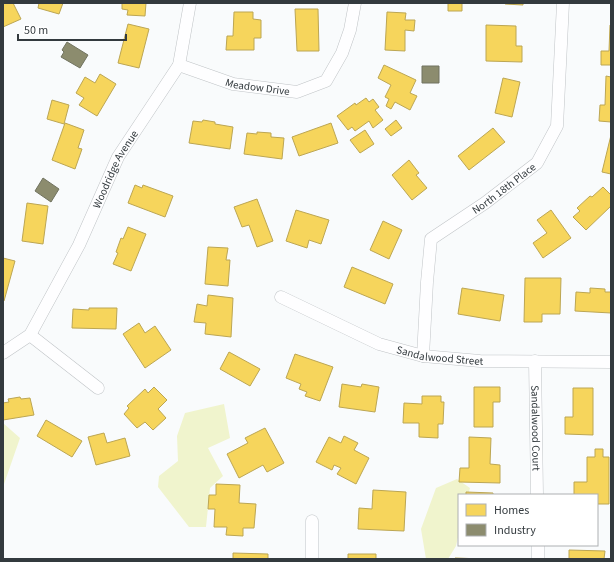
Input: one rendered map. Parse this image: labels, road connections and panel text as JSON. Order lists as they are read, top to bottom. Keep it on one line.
{"streets":{"street":["Meadow Drive","Woodridge Avenue","North 18th Place","Sandalwood Street","Sandalwood Court"]},"crossings":[["Meadow Drive","Woodridge Avenue"],["North 18th Place","Sandalwood Street"],["Sandalwood Street","Sandalwood Court"]],"legend":["Homes","Industry"],"scale_bar":"50 m"}
